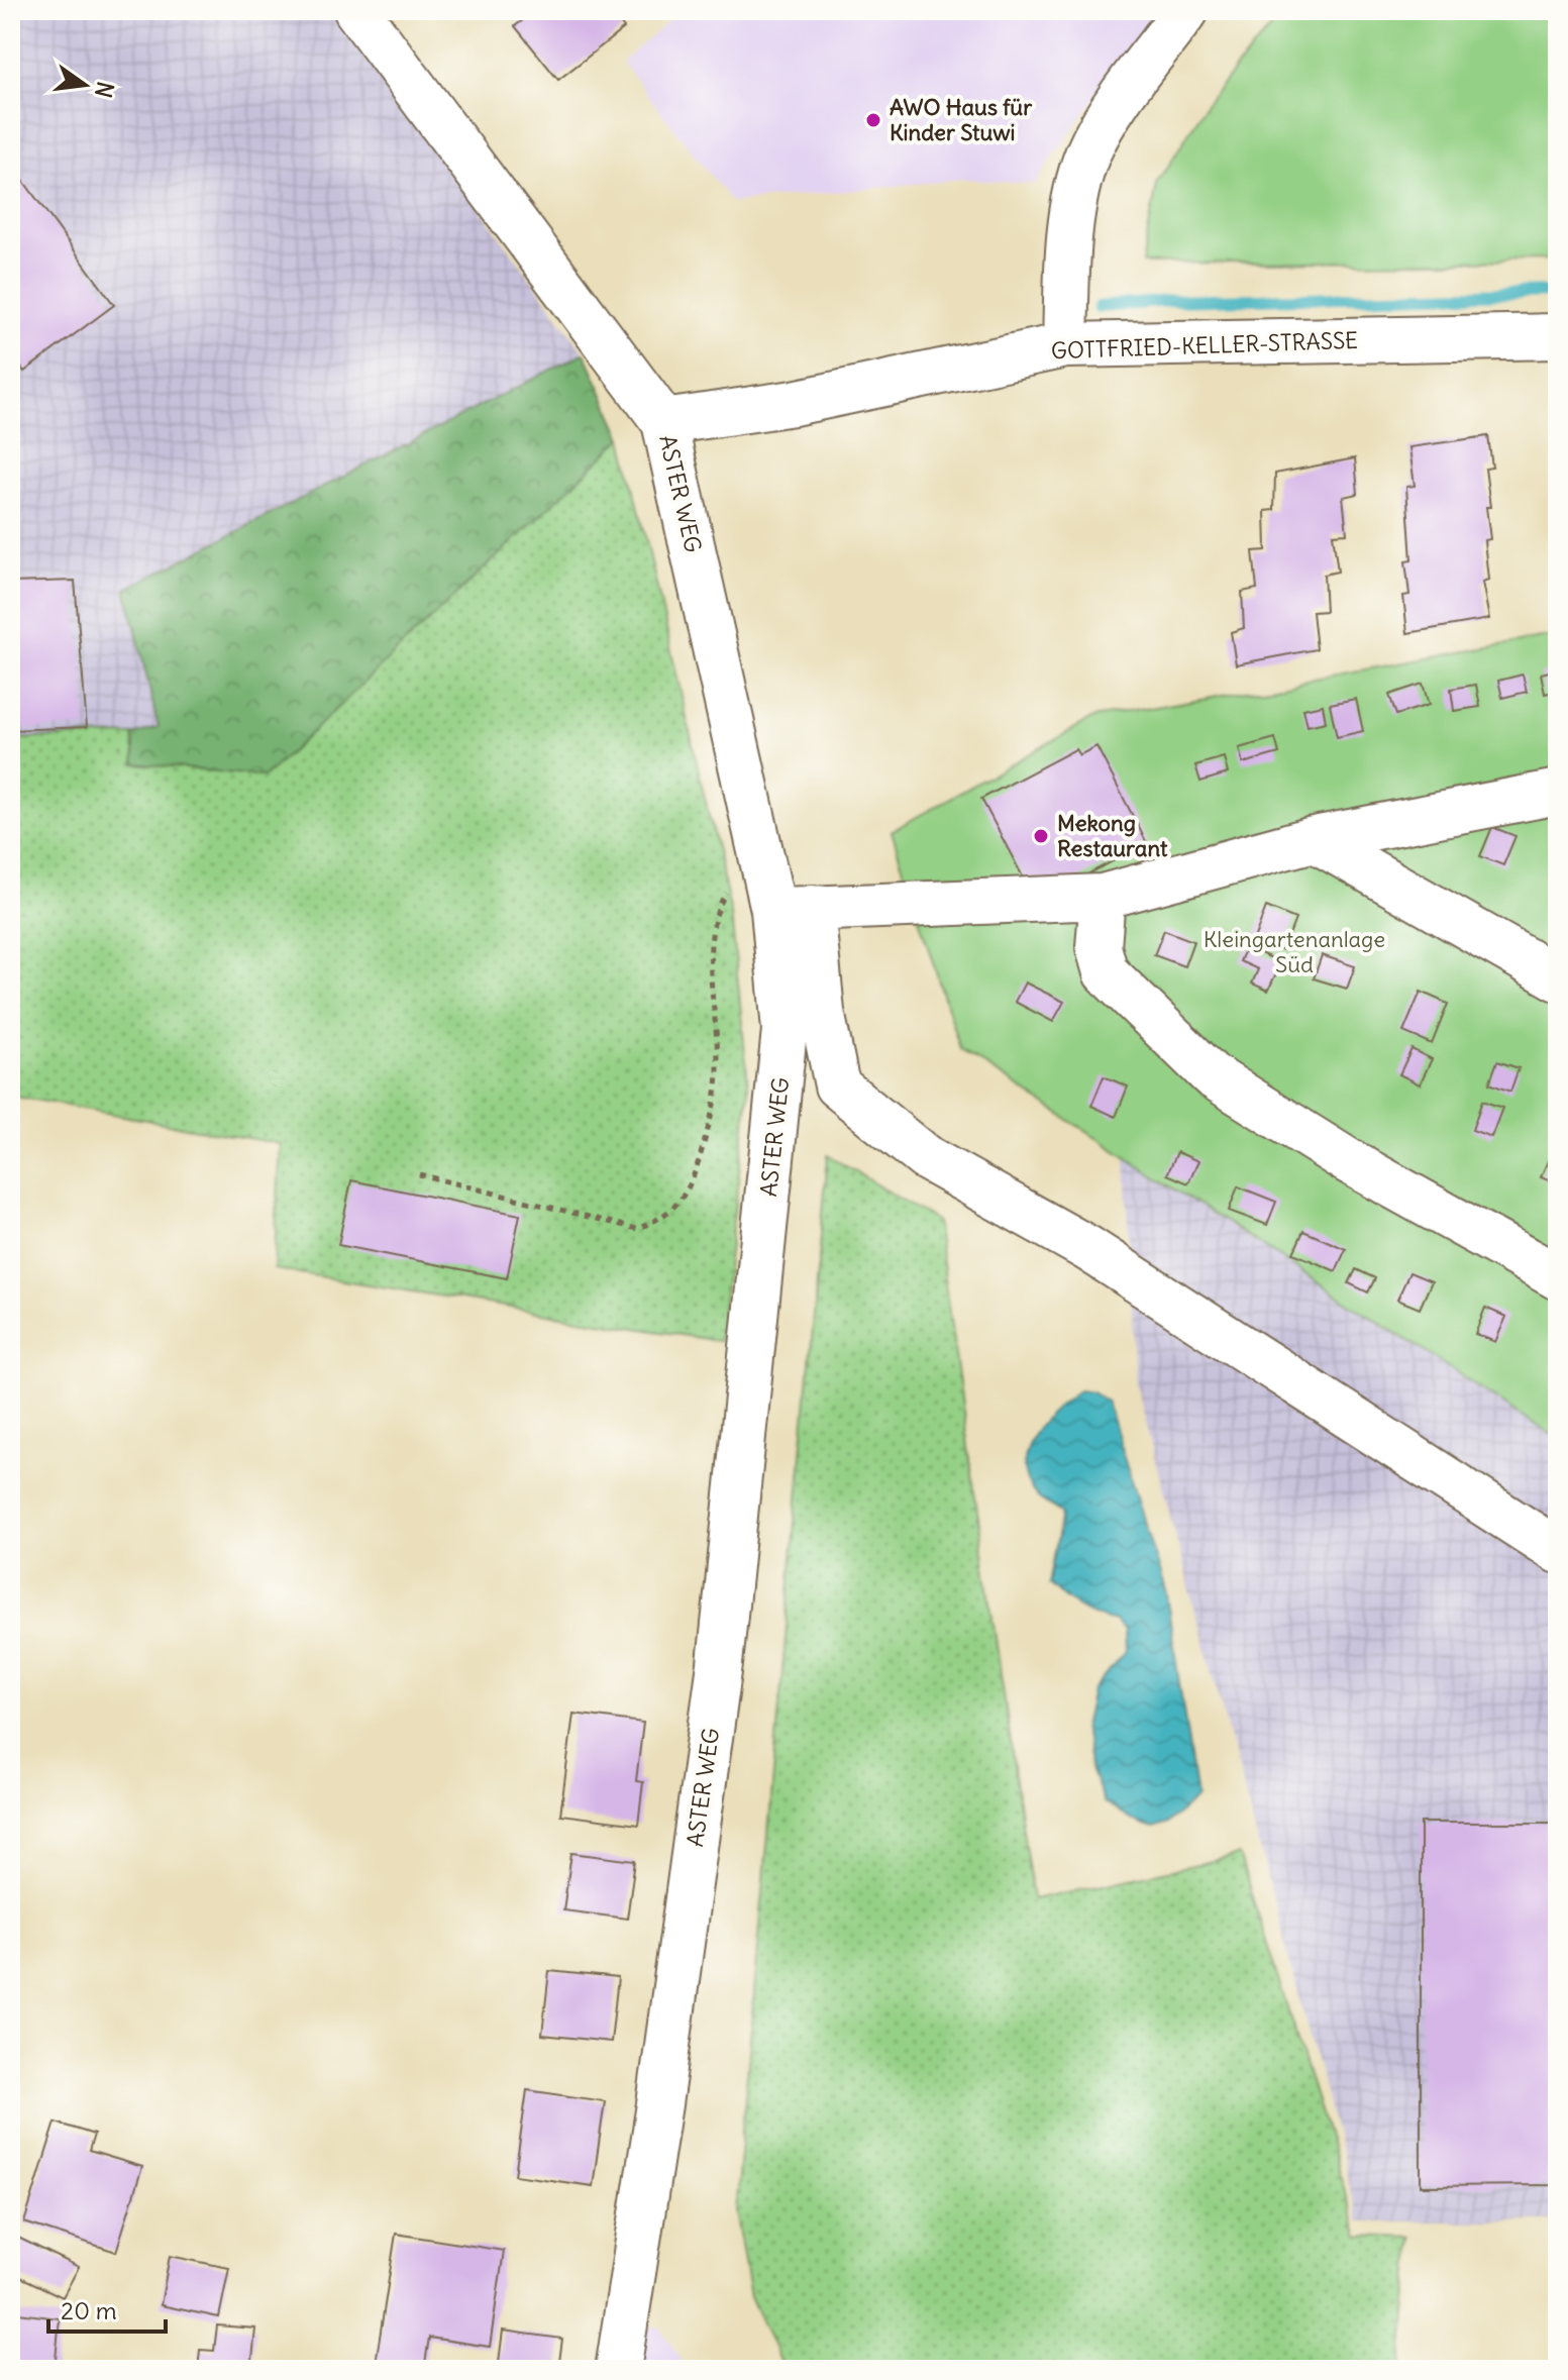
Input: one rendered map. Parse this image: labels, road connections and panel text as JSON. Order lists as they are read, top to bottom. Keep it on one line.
{"streets":{"street":["GOTTFRIED-KELLER-STRASSE","ASTER WEG"]},"crossings":[["GOTTFRIED-KELLER-STRASSE","ASTER WEG"]],"parks":["Kleingartenanlage Süd"],"places":["AWO Haus für Kinder Stuwi","Mekong Restaurant"],"scale_bar":"20 m","north":"right"}
